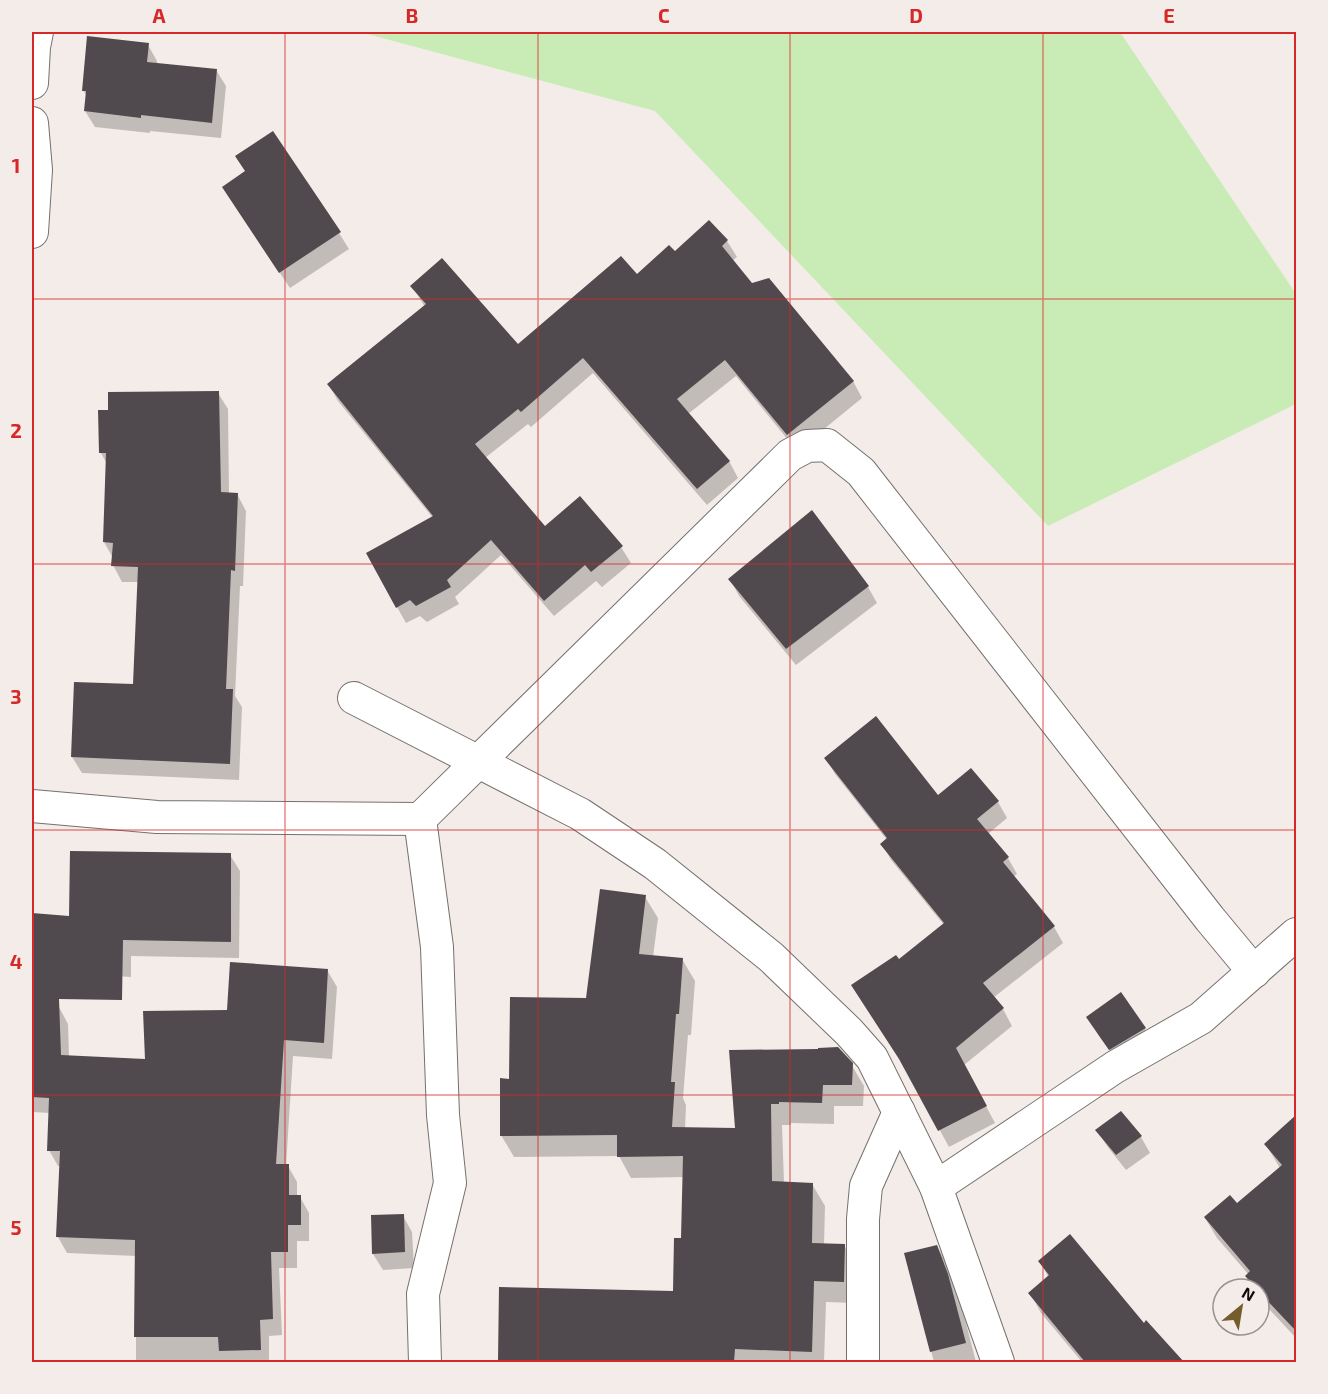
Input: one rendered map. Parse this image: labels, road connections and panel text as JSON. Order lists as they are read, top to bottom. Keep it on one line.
{"north":"top right","grid":{"columns":["A","B","C","D","E"],"rows":["1","2","3","4","5"]}}
